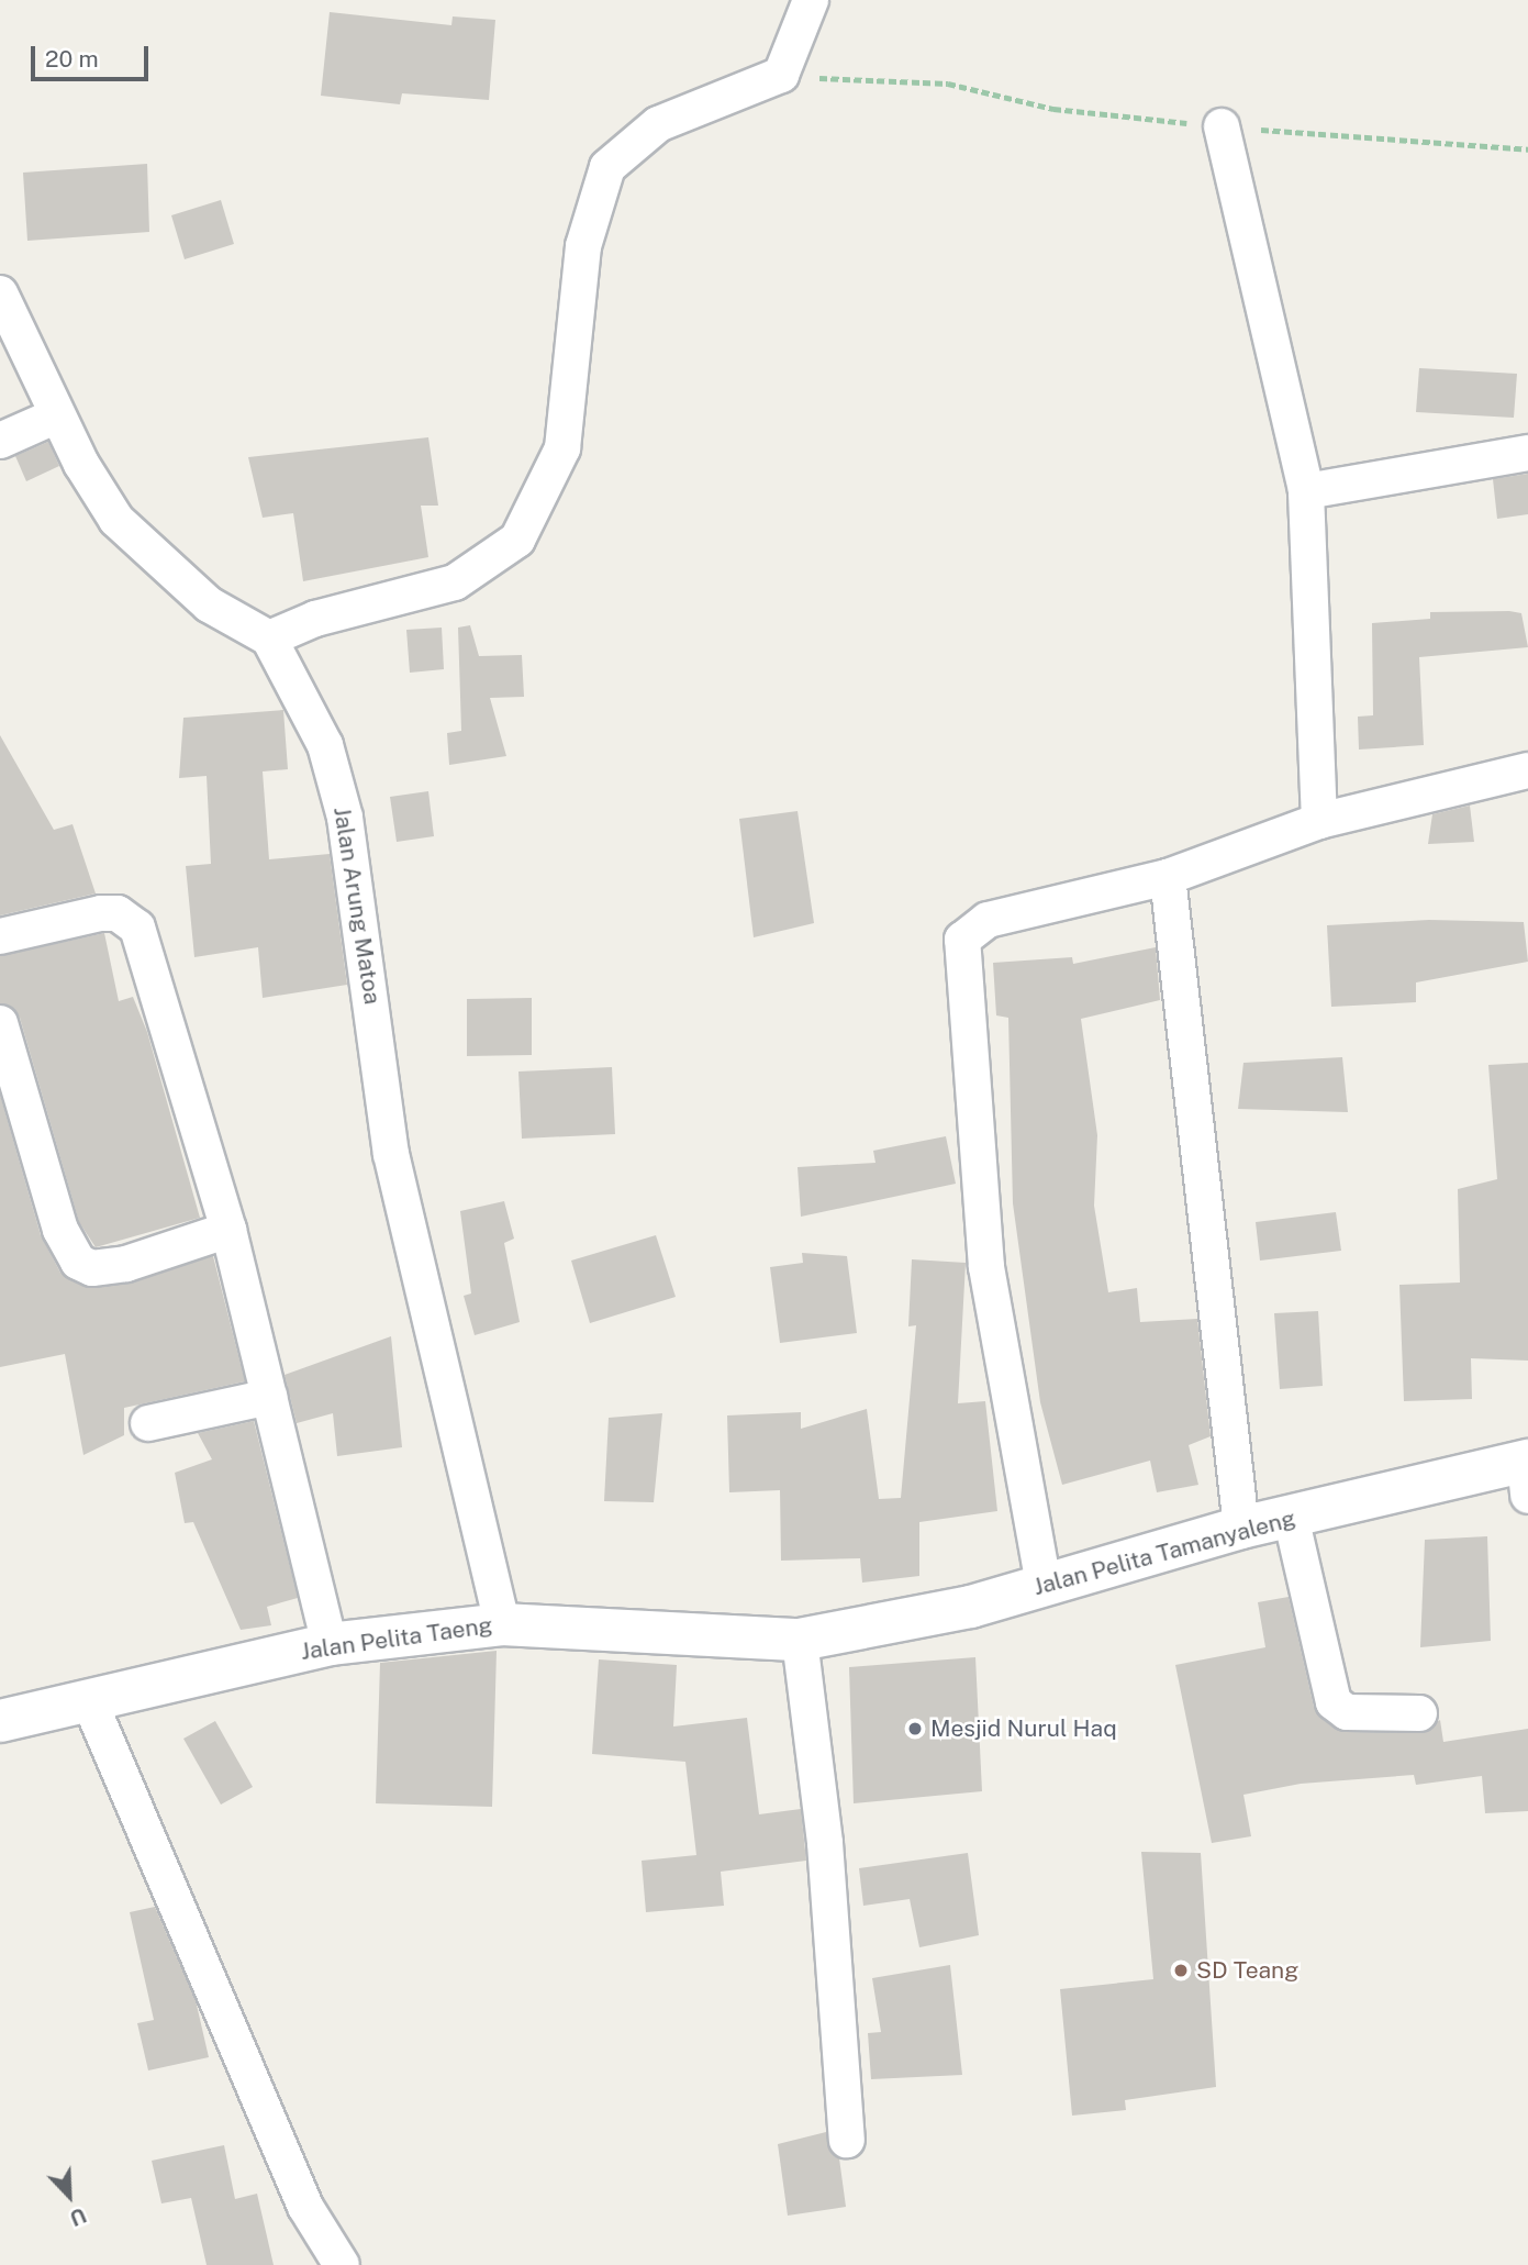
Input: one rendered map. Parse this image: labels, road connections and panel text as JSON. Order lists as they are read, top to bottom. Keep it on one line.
{"streets":{"street":["Jalan Arung Matoa","Jalan Pelita Tamanyaleng","Jalan Pelita Taeng"]},"crossings":[["Jalan Arung Matoa","Jalan Pelita Taeng"],["Jalan Pelita Tamanyaleng","Jalan Pelita Taeng"]],"places":["Mesjid Nurul Haq","SD Teang"],"scale_bar":"20 m","north":"bottom right"}
